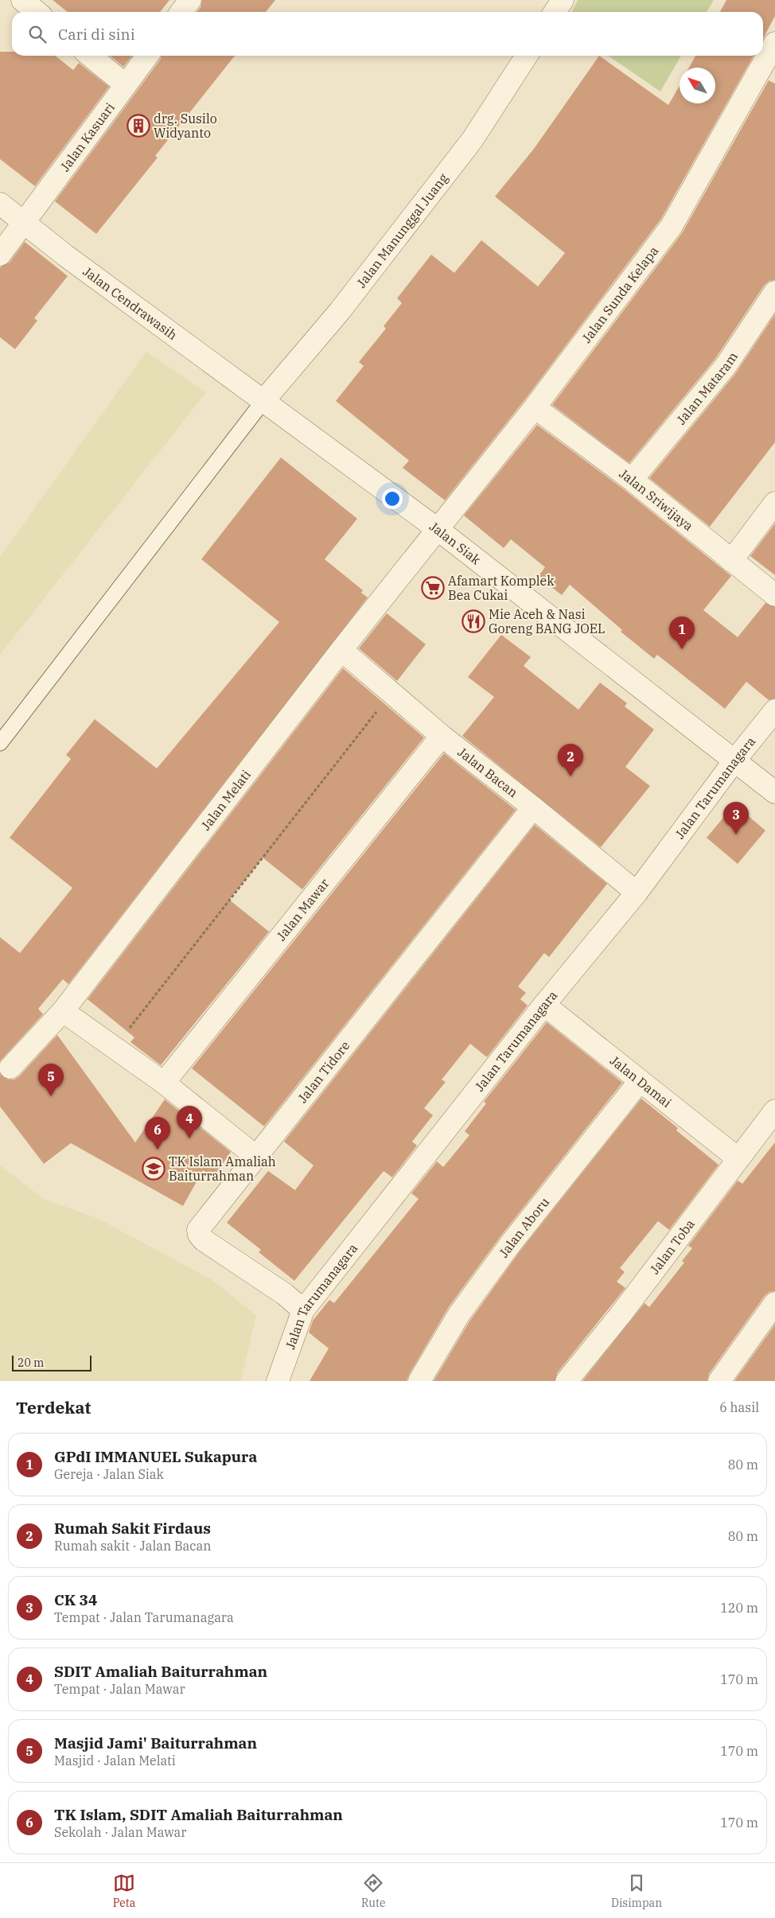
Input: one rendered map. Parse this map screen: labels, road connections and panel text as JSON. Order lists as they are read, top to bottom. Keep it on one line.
{"streets":{"street":["Jalan Kasuari","Jalan Manunggal Juang","Jalan Sunda Kelapa","Jalan Cendrawasih","Jalan Mataram","Jalan Sriwijaya","Jalan Siak","Jalan Bacan","Jalan Tarumanagara","Jalan Melati","Jalan Mawar","Jalan Tidore","Jalan Damai","Jalan Aboru","Jalan Toba"]},"crossings":[["Jalan Kasuari","Jalan Cendrawasih"],["Jalan Manunggal Juang","Jalan Cendrawasih"],["Jalan Manunggal Juang","Jalan Siak"],["Jalan Sunda Kelapa","Jalan Sriwijaya"],["Jalan Sunda Kelapa","Jalan Siak"],["Jalan Sunda Kelapa","Jalan Melati"],["Jalan Cendrawasih","Jalan Siak"],["Jalan Mataram","Jalan Sriwijaya"],["Jalan Siak","Jalan Tarumanagara"],["Jalan Siak","Jalan Melati"],["Jalan Bacan","Jalan Tarumanagara"],["Jalan Bacan","Jalan Melati"],["Jalan Bacan","Jalan Mawar"],["Jalan Bacan","Jalan Tidore"],["Jalan Tarumanagara","Jalan Tidore"],["Jalan Tarumanagara","Jalan Damai"],["Jalan Damai","Jalan Aboru"],["Jalan Damai","Jalan Toba"]],"places":{"building":["drg. Susilo Widyanto"],"supermarket":["Afamart Komplek Bea Cukai"],"restaurant":["Mie Aceh & Nasi Goreng BANG JOEL"],"school or university":["TK Islam Amaliah Baiturrahman"]},"scale_bar":"20 m","north":"top left","page":{"search":"Cari di sini","pins":["1","2","3","5","4","6"],"scale":"20 m","heading":["Terdekat","6 hasil"],"list":[{"mark":"1","name":"GPdI IMMANUEL Sukapura","note":"Gereja · Jalan Siak","value":"80 m"},{"mark":"2","name":"Rumah Sakit Firdaus","note":"Rumah sakit · Jalan Bacan","value":"80 m"},{"mark":"3","name":"CK 34","note":"Tempat · Jalan Tarumanagara","value":"120 m"},{"mark":"4","name":"SDIT Amaliah Baiturrahman","note":"Tempat · Jalan Mawar","value":"170 m"},{"mark":"5","name":"Masjid Jami' Baiturrahman","note":"Masjid · Jalan Melati","value":"170 m"},{"mark":"6","name":"TK Islam, SDIT Amaliah Baiturrahman","note":"Sekolah · Jalan Mawar","value":"170 m"}],"nav":["Peta","Rute","Disimpan"]}}
